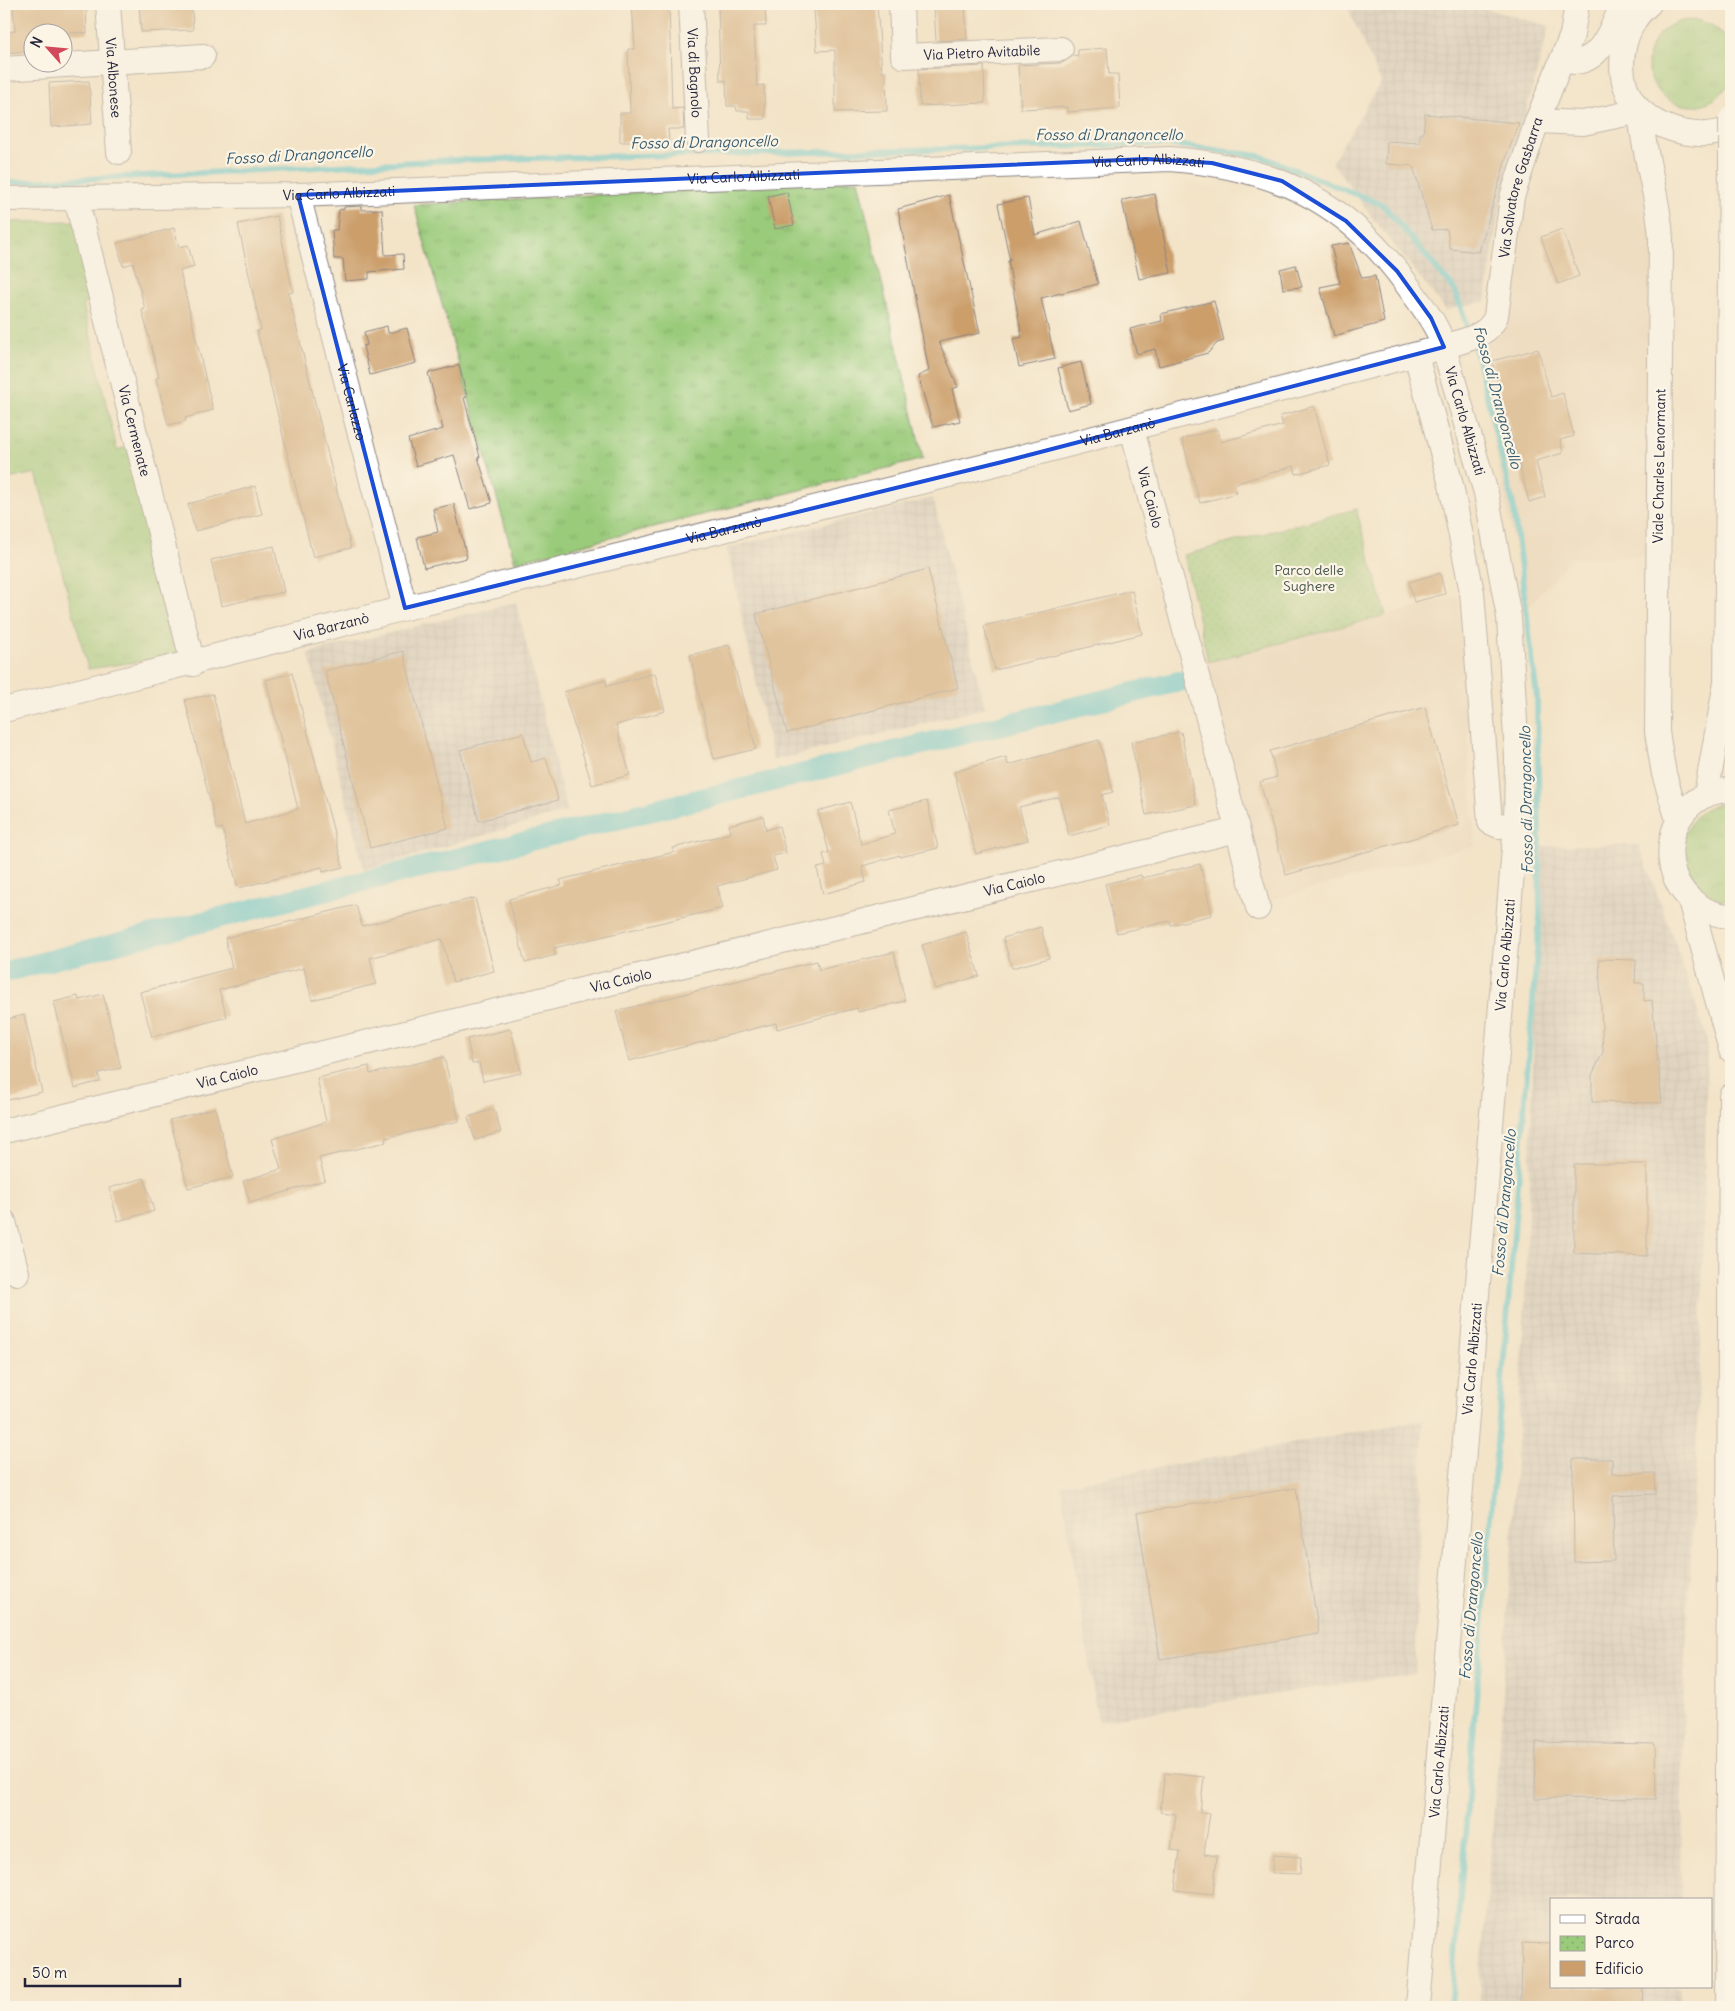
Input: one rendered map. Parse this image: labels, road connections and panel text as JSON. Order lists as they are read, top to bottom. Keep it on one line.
{"streets":{"street":["Via Pietro Avitabile","Via di Bagnolo","Via Albonese","Via Carlo Albizzati","Via Salvatore Gasbarra","Via Carlazzo","Via Cermenate","Via Barzanò","Viale Charles Lenormant","Via Caiolo"]},"crossings":[["Via Carlo Albizzati","Via Salvatore Gasbarra"],["Via Carlo Albizzati","Via Carlazzo"],["Via Carlo Albizzati","Via Cermenate"],["Via Carlo Albizzati","Via Barzanò"],["Via Salvatore Gasbarra","Via Barzanò"],["Via Carlazzo","Via Barzanò"],["Via Cermenate","Via Barzanò"],["Via Barzanò","Via Caiolo"]],"water":["Fosso di Drangoncello"],"parks":["Parco delle Sughere"],"legend":["Strada","Parco","Edificio"],"scale_bar":"50 m","north":"top left"}
